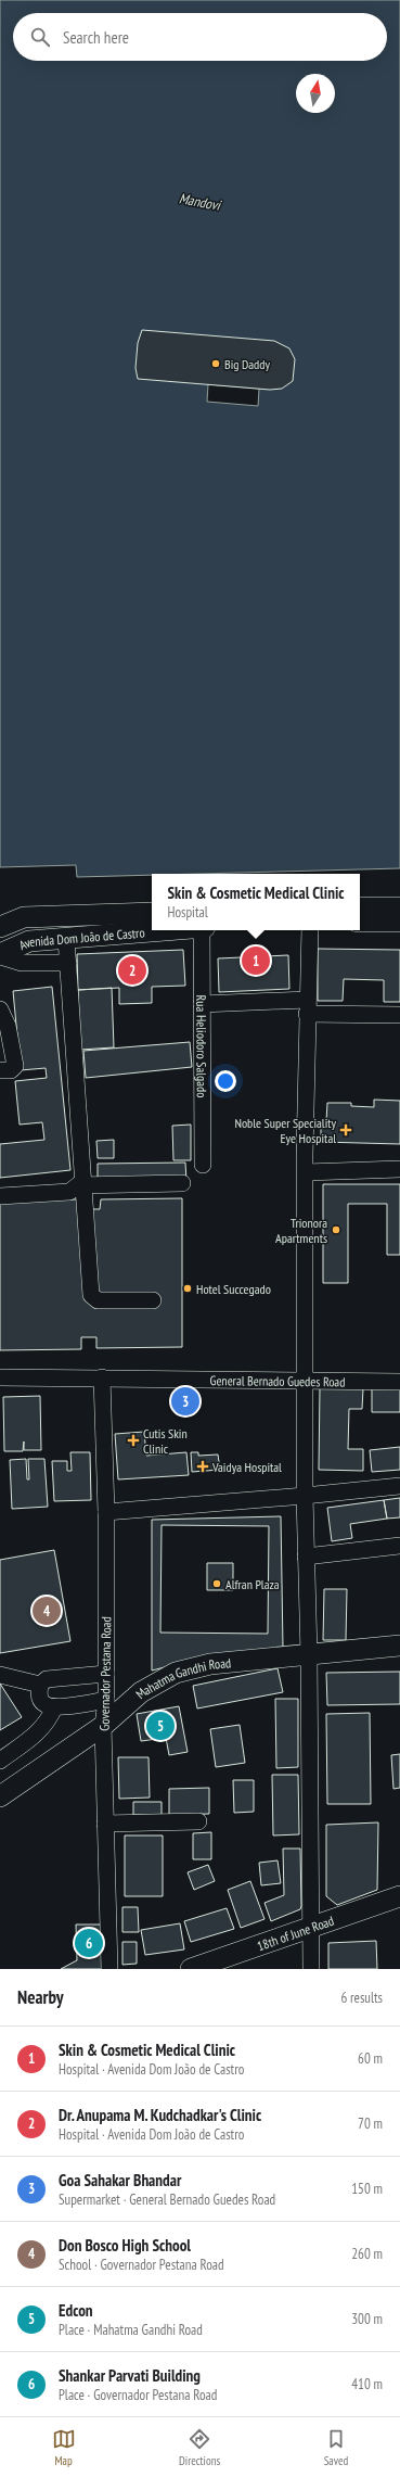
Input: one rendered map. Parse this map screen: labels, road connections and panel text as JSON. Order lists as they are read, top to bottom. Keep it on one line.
{"streets":{"main road":["Avenida Dom João de Castro","Mahatma Gandhi Road","18th of June Road"],"street":["Rua Heliodoro Salgado","General Bernado Guedes Road","Governador Pestana Road"]},"crossings":[["General Bernado Guedes Road","Governador Pestana Road"],["Governador Pestana Road","Mahatma Gandhi Road"]],"water":["Mandovi"],"places":{"other":["Big Daddy","Trionora Apartments","Hotel Succegado","Alfran Plaza"],"health":["Noble Super Speciality Eye Hospital","Cutis Skin Clinic","Vaidya Hospital"]},"north":"top","page":{"search":"Search here","popup":["Skin & Cosmetic Medical Clinic","Hospital"],"pins":["1","2","3","4","5","6"],"heading":["Nearby","6 results"],"list":[{"mark":"1","name":"Skin & Cosmetic Medical Clinic","note":"Hospital · Avenida Dom João de Castro","value":"60 m"},{"mark":"2","name":"Dr. Anupama M. Kudchadkar's Clinic","note":"Hospital · Avenida Dom João de Castro","value":"70 m"},{"mark":"3","name":"Goa Sahakar Bhandar","note":"Supermarket · General Bernado Guedes Road","value":"150 m"},{"mark":"4","name":"Don Bosco High School","note":"School · Governador Pestana Road","value":"260 m"},{"mark":"5","name":"Edcon","note":"Place · Mahatma Gandhi Road","value":"300 m"},{"mark":"6","name":"Shankar Parvati Building","note":"Place · Governador Pestana Road","value":"410 m"}],"nav":["Map","Directions","Saved"]}}
